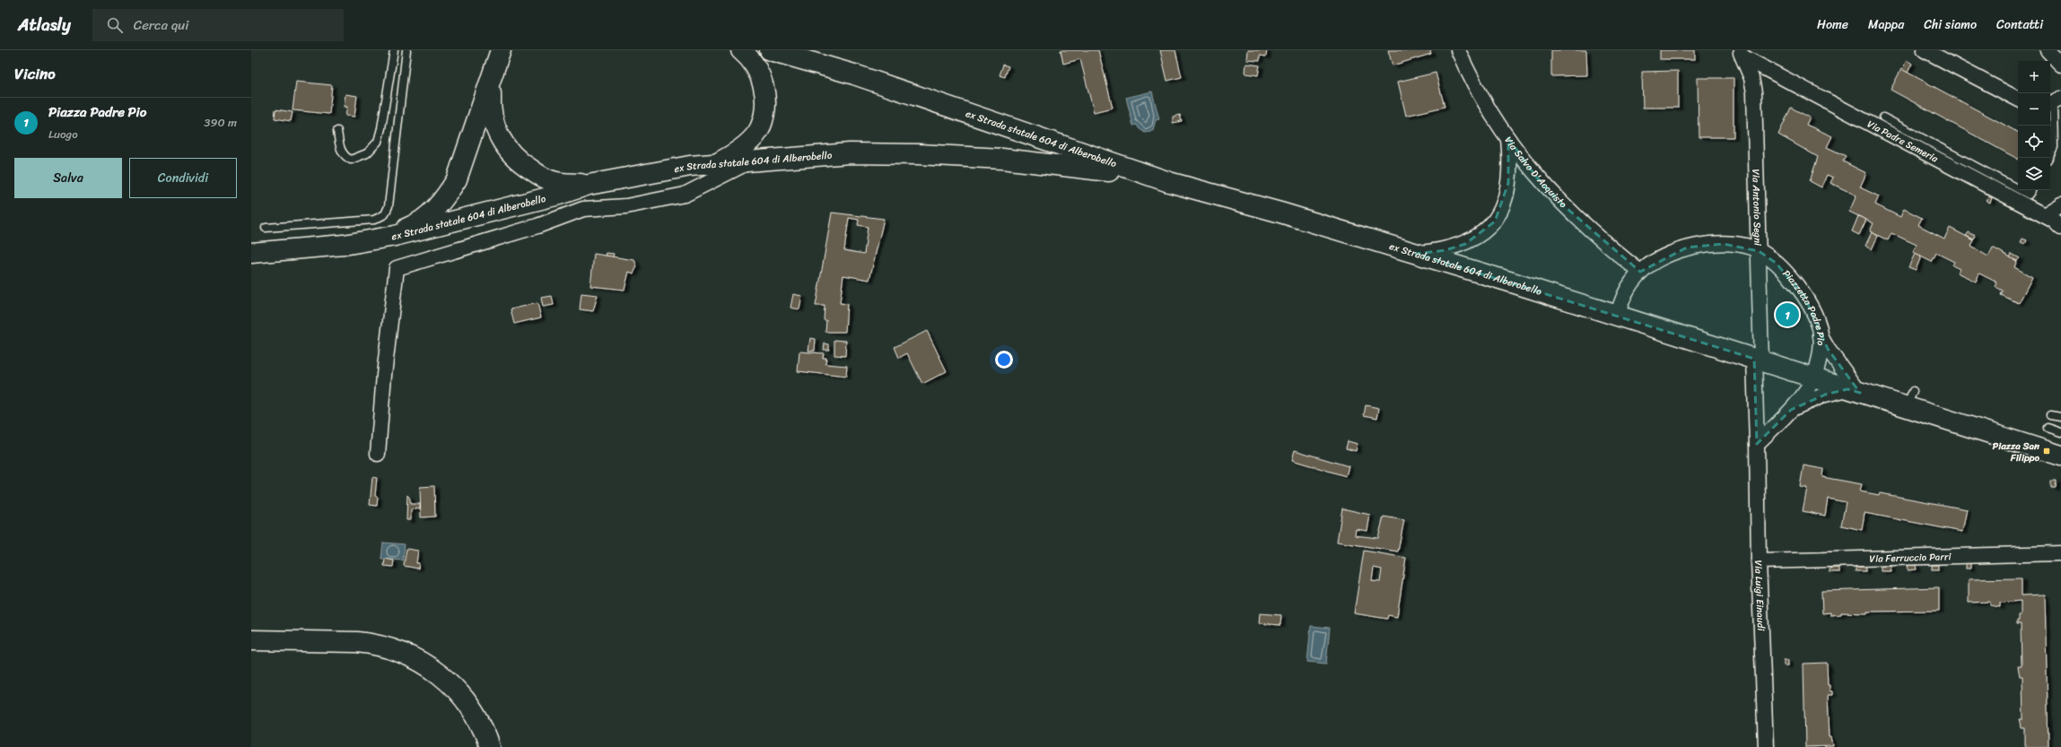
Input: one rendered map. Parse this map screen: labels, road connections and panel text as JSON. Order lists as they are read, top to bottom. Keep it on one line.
{"streets":{"main road":["ex Strada statale 604 di Alberobello"],"street":["Via Padre Semeria","Via Salvo D'Acquisto","Via Antonio Segni","Piazzetta Padre Pio","Via Ferruccio Parri","Via Luigi Einaudi"]},"crossings":[["ex Strada statale 604 di Alberobello","Via Antonio Segni"],["ex Strada statale 604 di Alberobello","Piazzetta Padre Pio"],["ex Strada statale 604 di Alberobello","Via Luigi Einaudi"],["Via Padre Semeria","Via Antonio Segni"],["Via Salvo D'Acquisto","Piazzetta Padre Pio"],["Via Antonio Segni","Piazzetta Padre Pio"],["Via Antonio Segni","Via Luigi Einaudi"],["Via Ferruccio Parri","Via Luigi Einaudi"]],"places":{"transit":["Piazza San Filippo"]},"page":{"header":"Atlasly","search":"Cerca qui","nav":["Home","Mappa","Chi siamo","Contatti"],"heading":"Vicino","map_buttons":["+","−"],"list":[{"mark":"1","name":"Piazza Padre Pio","note":"Luogo","value":"390 m"}],"buttons":["Salva","Condividi"],"pins":"1"}}
